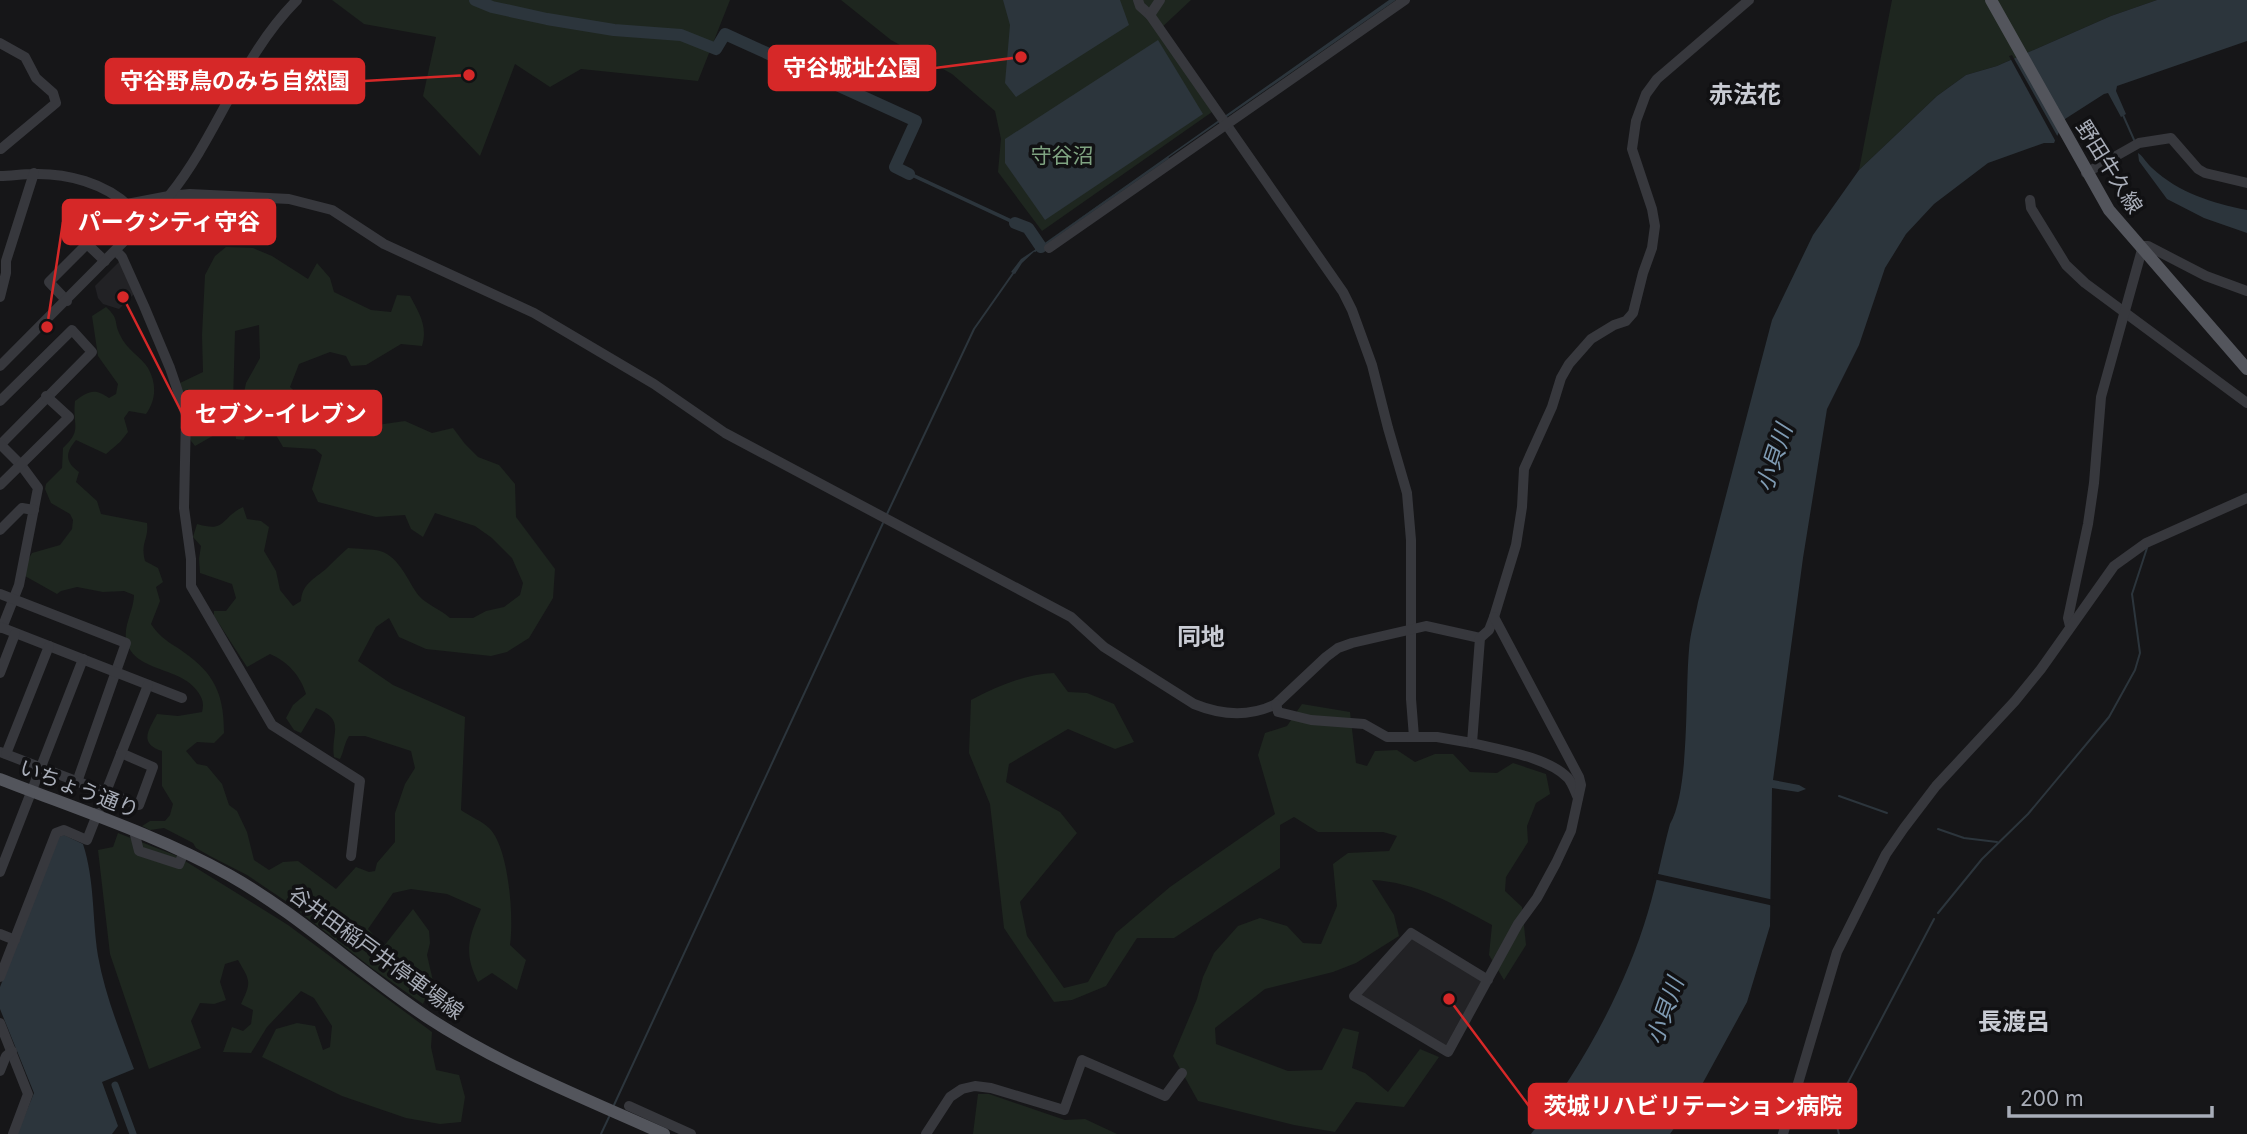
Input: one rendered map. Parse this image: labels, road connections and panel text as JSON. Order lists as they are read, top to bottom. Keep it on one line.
{"streets":{"main road":["野田牛久線","いちょう通り","谷井田稲戸井停車場線"]},"crossings":[["いちょう通り","谷井田稲戸井停車場線"]],"districts":["赤法花","同地","長渡呂"],"water":["小貝川"],"parks":["守谷沼"],"places":["守谷城址公園","守谷野鳥のみち自然園","セブン-イレブン","パークシティ守谷","茨城リハビリテーション病院"],"scale_bar":"200 m"}
